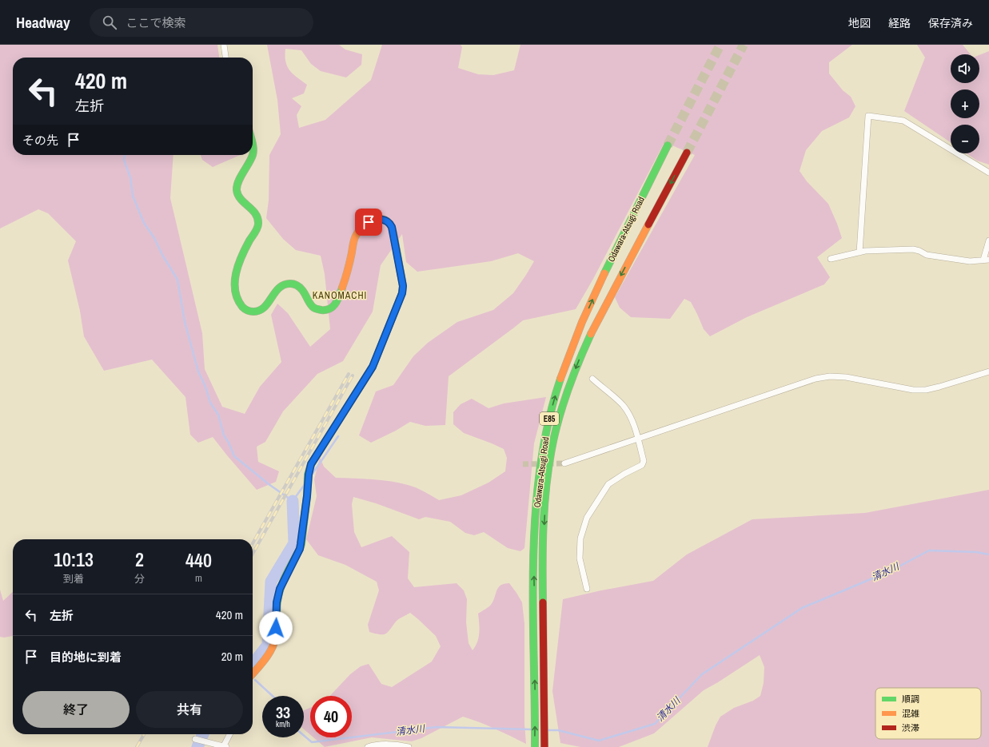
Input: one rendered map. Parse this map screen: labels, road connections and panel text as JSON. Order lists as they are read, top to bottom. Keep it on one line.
{"streets":{"main road":["Odawara-Atsugi Road","E85"]},"districts":["KANOMACHI"],"water":["清水川"],"legend":["順調","混雑","渋滞"],"page":{"header":"Headway","search":"ここで検索","nav":["地図","経路","保存済み"],"map_buttons":["+","−"],"turn":["420 m","左折"],"then":"その先","eta":["10:13","到着","2","分","440","m"],"list":[{"name":"左折","value":"420 m"},{"name":"目的地に到着","value":"20 m"}],"buttons":["終了","共有"],"speed":"33 km/h","limit":"40"}}
